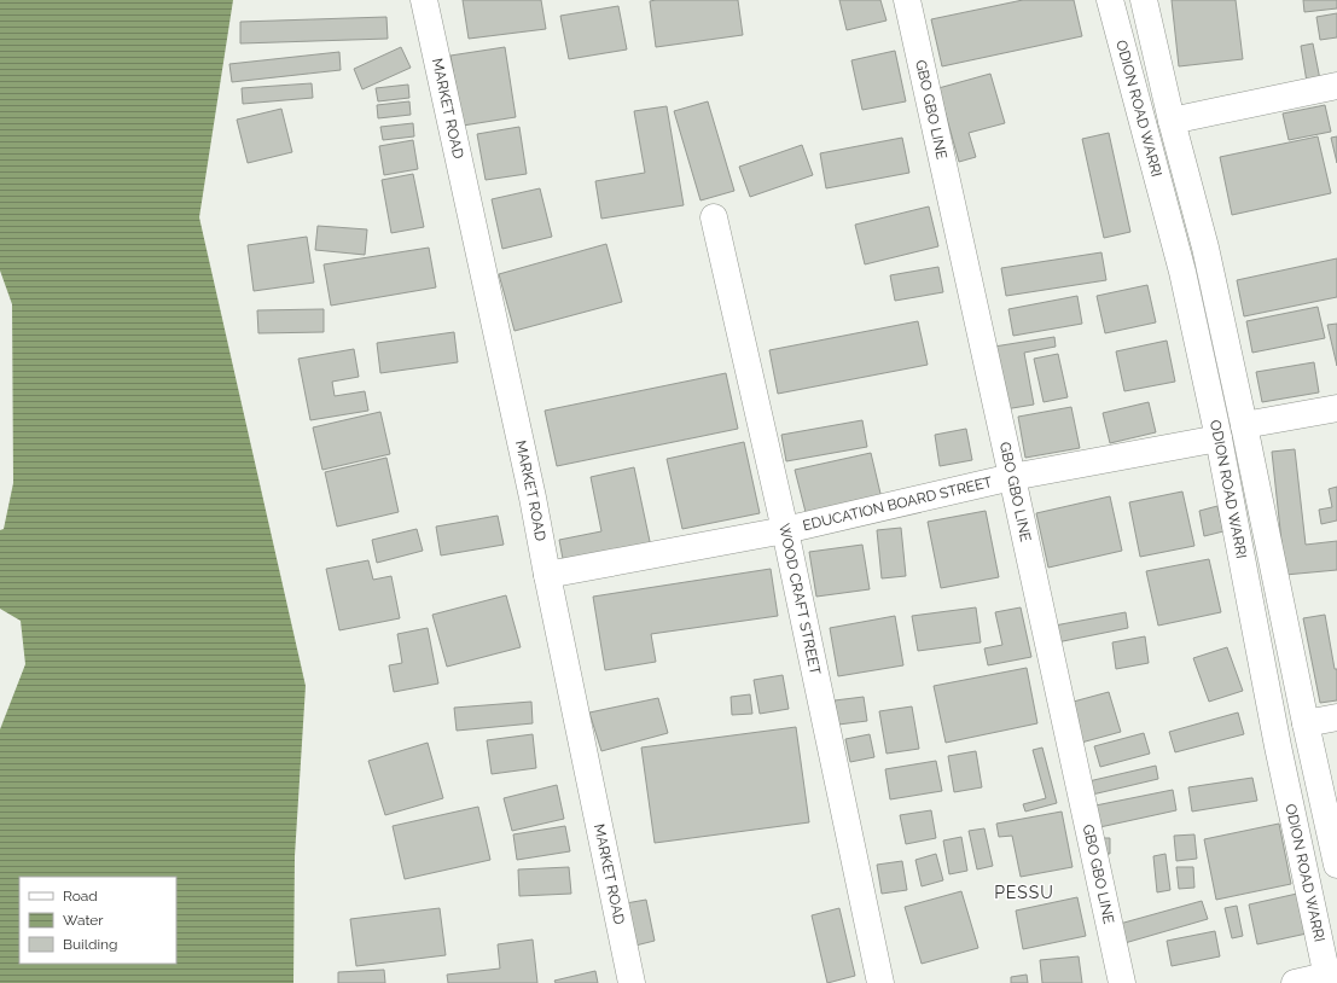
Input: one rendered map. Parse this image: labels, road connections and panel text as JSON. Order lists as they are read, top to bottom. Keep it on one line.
{"streets":{"street":["MARKET ROAD","GBO GBO LINE","ODION ROAD WARRI","EDUCATION BOARD STREET","WOOD CRAFT STREET"]},"crossings":[["MARKET ROAD","EDUCATION BOARD STREET"],["GBO GBO LINE","EDUCATION BOARD STREET"],["ODION ROAD WARRI","EDUCATION BOARD STREET"],["EDUCATION BOARD STREET","WOOD CRAFT STREET"]],"districts":["PESSU"],"legend":["Road","Water","Building"]}
